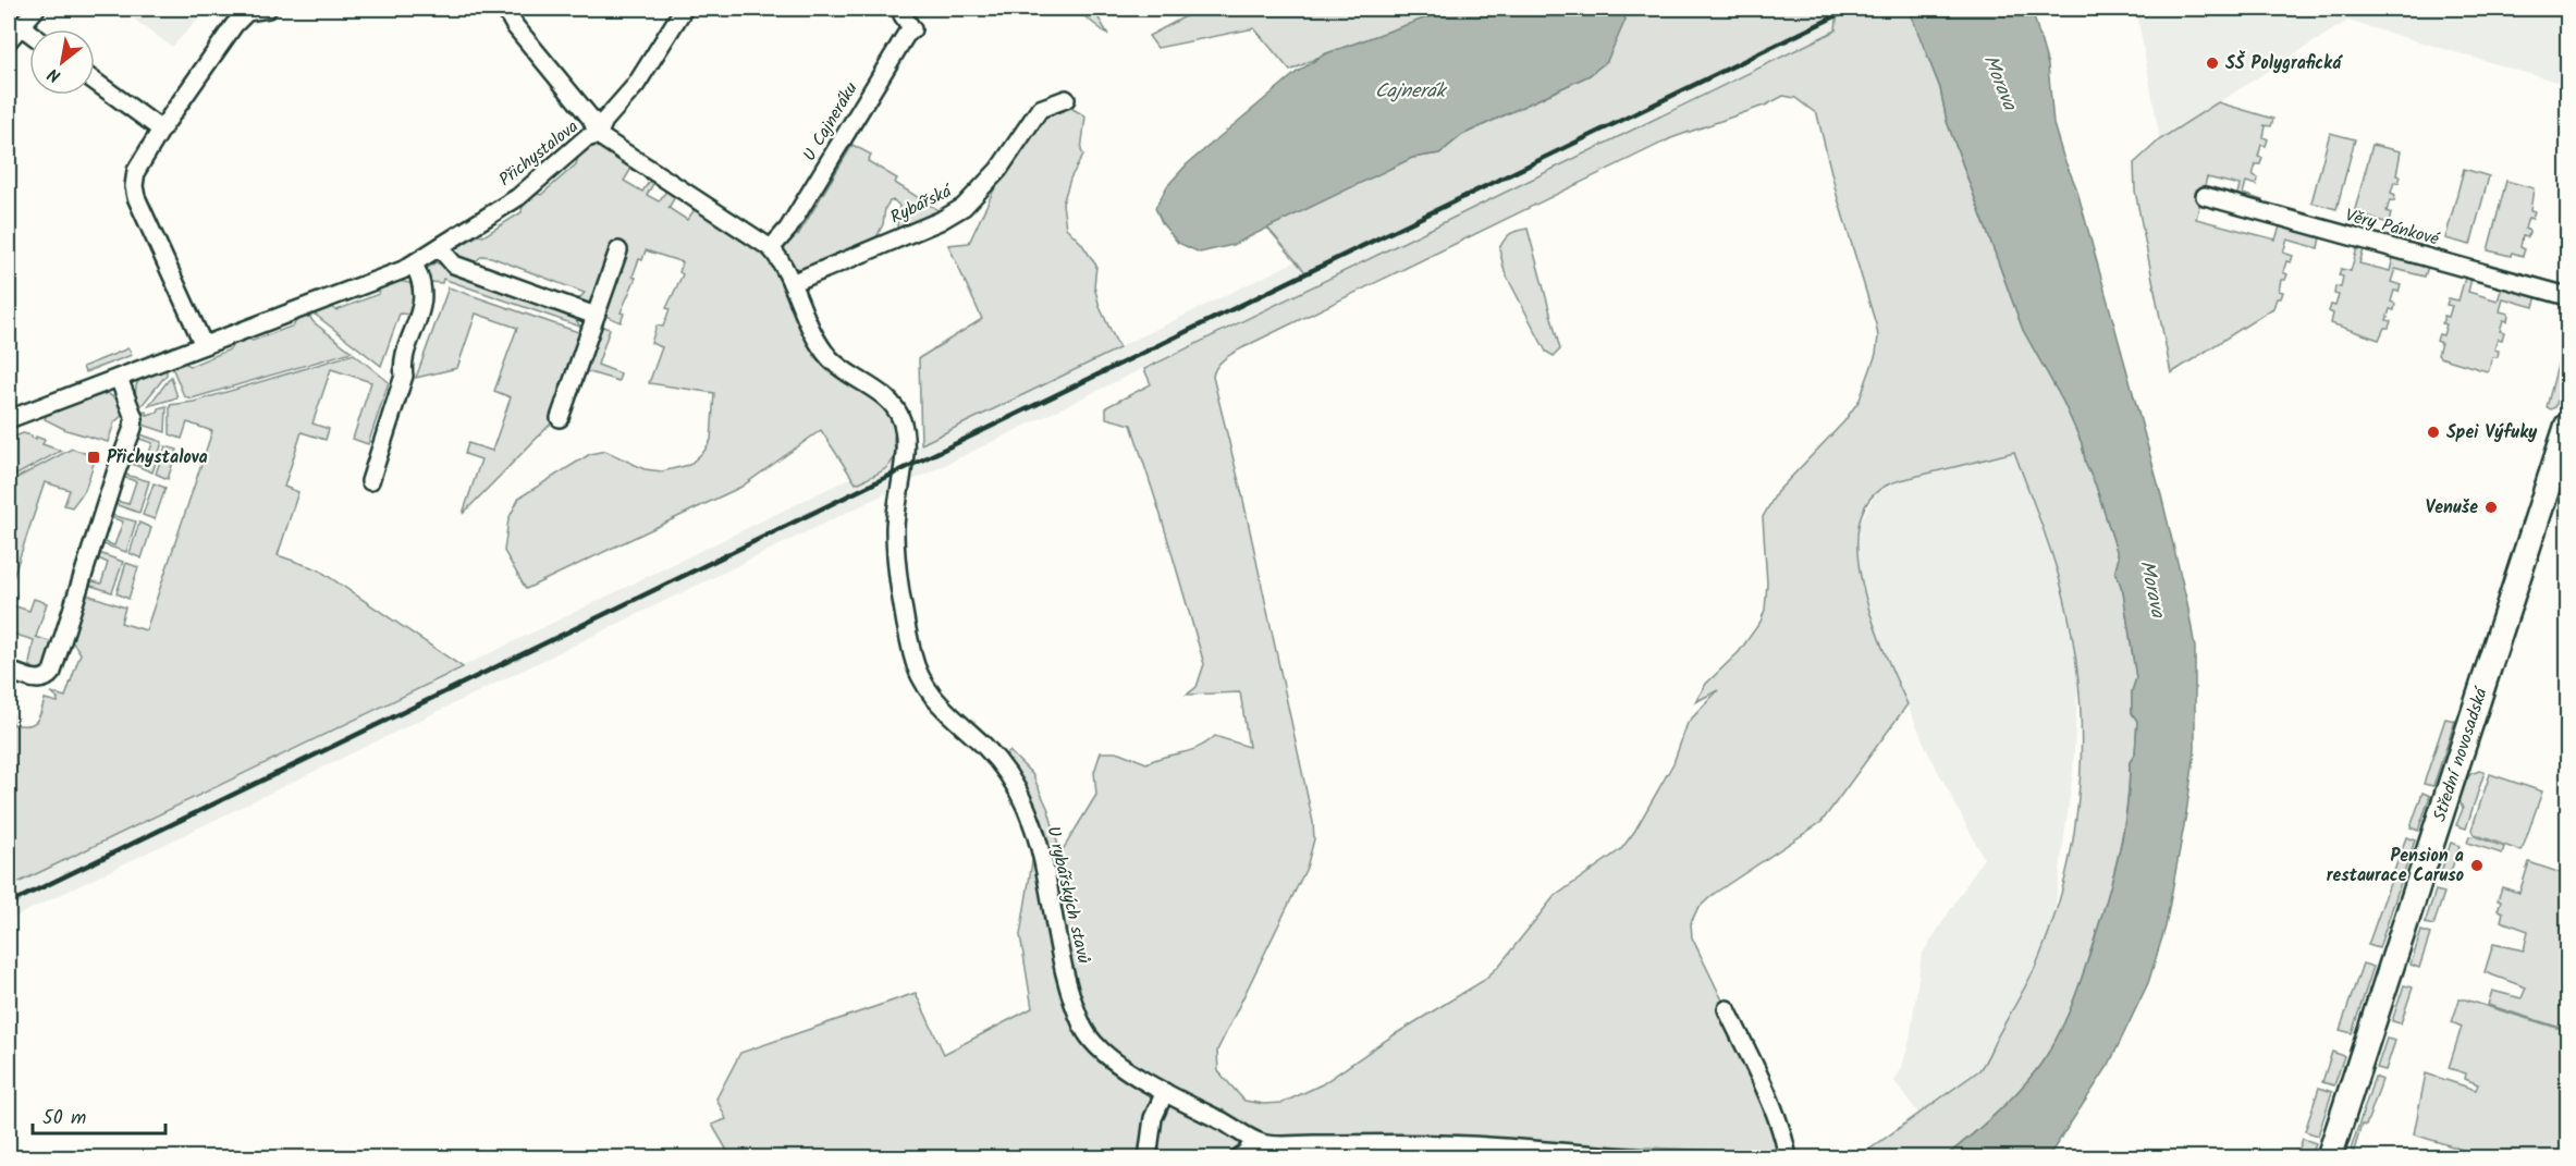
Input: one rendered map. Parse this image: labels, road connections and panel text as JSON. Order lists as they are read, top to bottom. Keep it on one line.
{"streets":{"main road":["Střední novosadská"],"street":["U Cajneráku","Přichystalova","Rybářská","Věry Pánkové","U rybářských stavů"]},"crossings":[["U Cajneráku","U rybářských stavů"],["Rybářská","U rybářských stavů"]],"water":["Morava","Cajnerák"],"places":{"other":["SŠ Polygrafická","Spei Výfuky","Venuše","Pension a restaurace Caruso"],"transit":["Přichystalova"]},"scale_bar":"50 m","north":"bottom left"}
